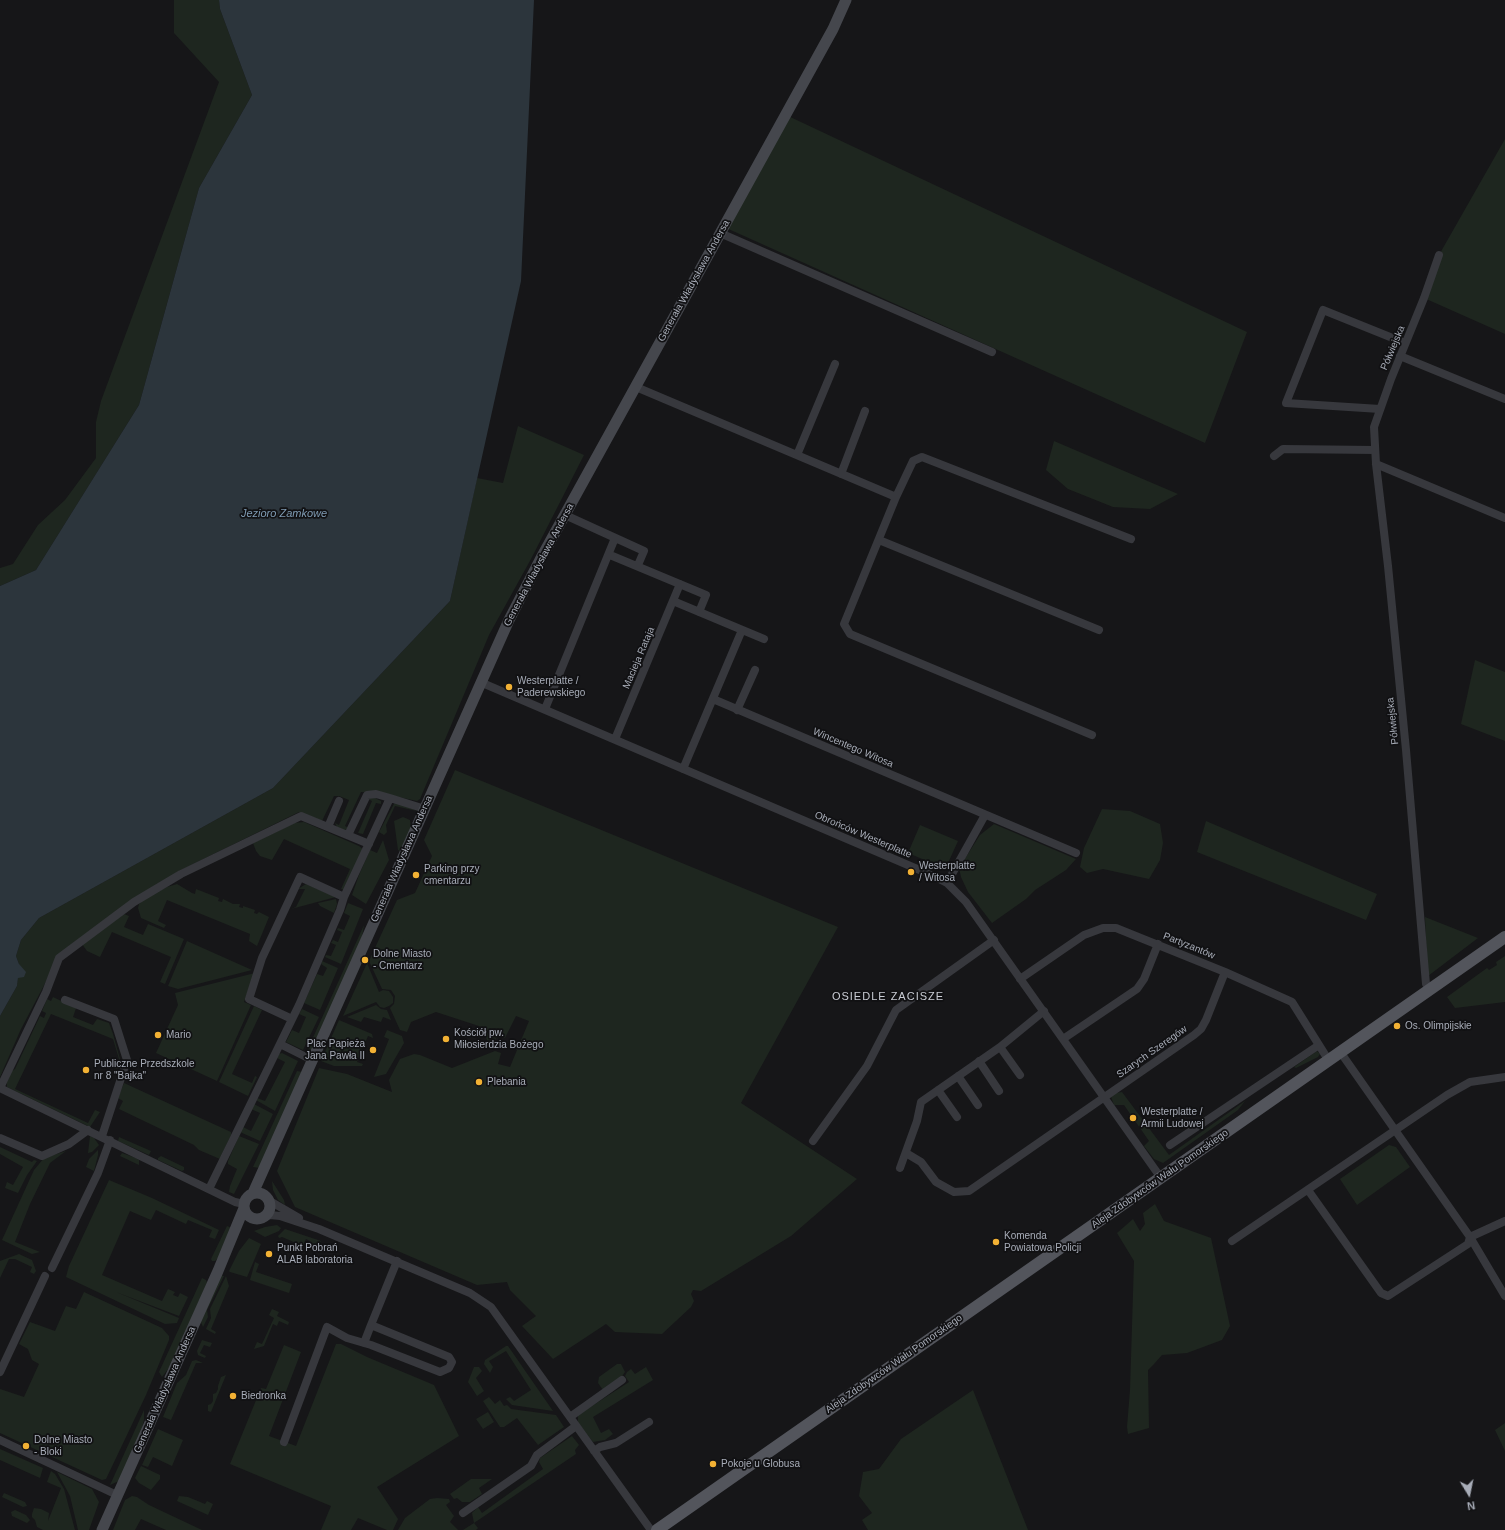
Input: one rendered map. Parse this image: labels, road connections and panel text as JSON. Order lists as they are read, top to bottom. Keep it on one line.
{"streets":{"main road":["Generała Władysława Andersa","Aleja Zdobywców Wału Pomorskiego"],"street":["Półwiejska","Macieja Rataja","Wincentego Witosa","Obrońców Westerplatte","Partyzantów","Szarych Szeregów"]},"crossings":[["Generała Władysława Andersa","Obrońców Westerplatte"],["Półwiejska","Aleja Zdobywców Wału Pomorskiego"],["Macieja Rataja","Obrońców Westerplatte"],["Obrońców Westerplatte","Partyzantów"],["Obrońców Westerplatte","Szarych Szeregów"],["Obrońców Westerplatte","Aleja Zdobywców Wału Pomorskiego"],["Partyzantów","Szarych Szeregów"],["Partyzantów","Aleja Zdobywców Wału Pomorskiego"]],"districts":["OSIEDLE ZACISZE"],"water":["Jezioro Zamkowe"],"places":["Westerplatte / Paderewskiego","Westerplatte / Witosa","Parking przy cmentarzu","Dolne Miasto - Cmentarz","Os. Olimpijskie","Mario","Kościół pw. Miłosierdzia Bożego","Plac Papieża Jana Pawła II","Publiczne Przedszkole nr 8 \"Bajka\"","Plebania","Westerplatte / Armii Ludowej","Komenda Powiatowa Policji","Punkt Pobrań ALAB laboratoria","Biedronka","Dolne Miasto - Bloki","Pokoje u Globusa"],"north":"bottom"}
